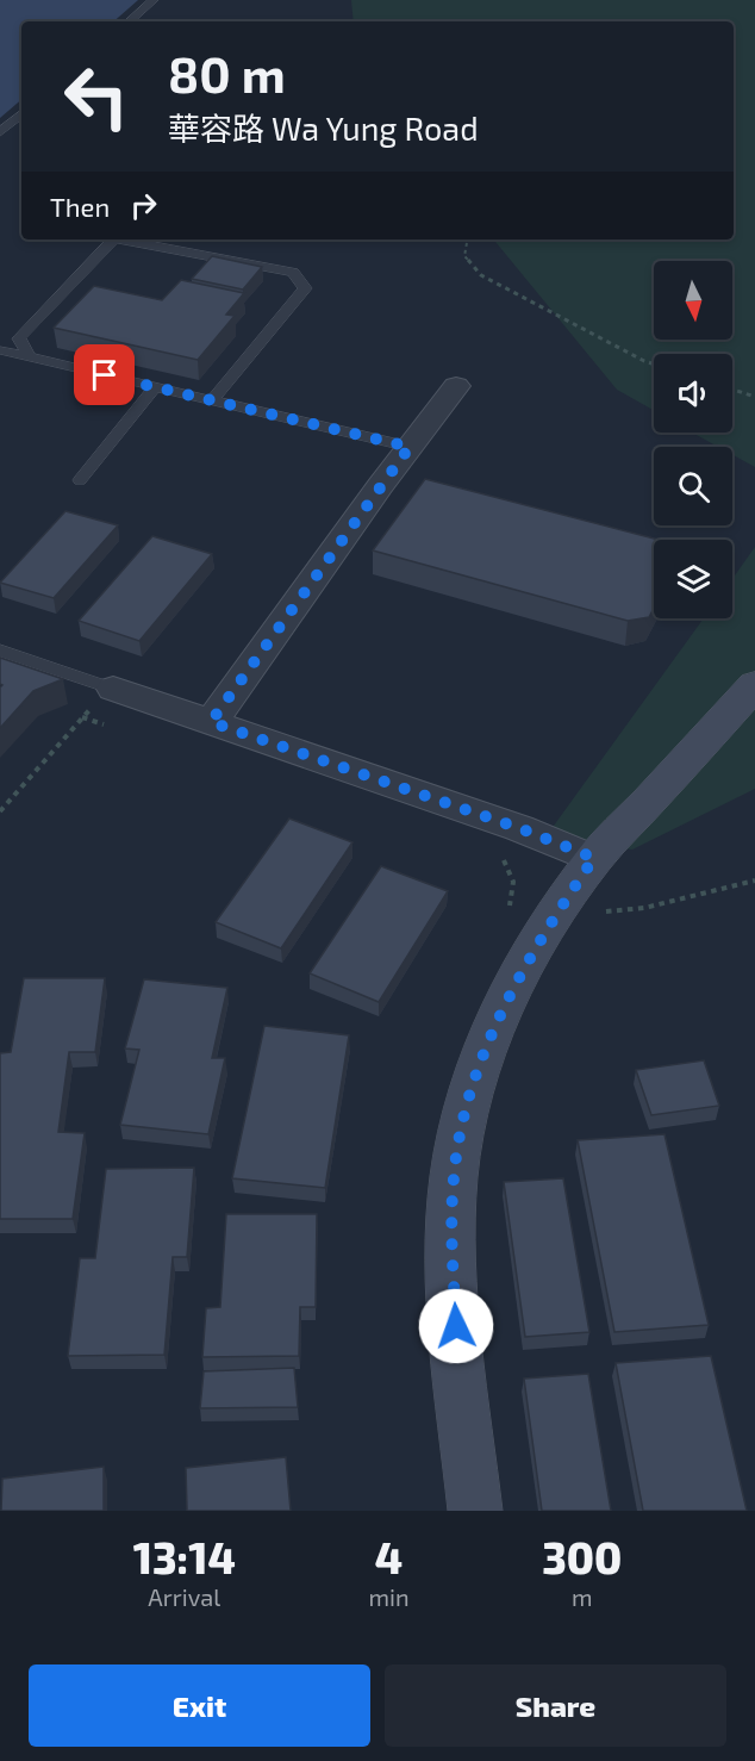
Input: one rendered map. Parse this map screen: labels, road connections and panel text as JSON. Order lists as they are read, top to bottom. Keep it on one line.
{"north":"bottom","page":{"turn":["80 m","華容路 Wa Yung Road"],"then":"Then","eta":["13:14","Arrival","4","min","300","m"],"buttons":["Exit","Share"]}}
